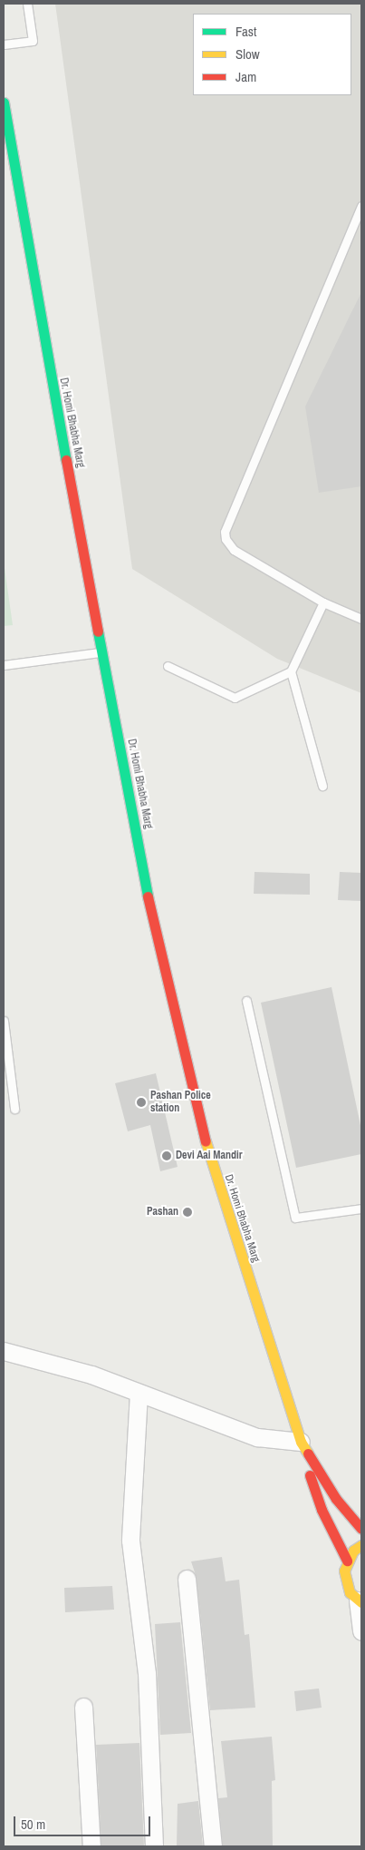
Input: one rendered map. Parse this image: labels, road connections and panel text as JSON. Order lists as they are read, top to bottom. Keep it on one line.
{"streets":{"main road":["Dr. Homi Bhabha Marg"]},"places":["Pashan Police station","Devi Aai Mandir","Pashan"],"legend":["Fast","Slow","Jam"],"scale_bar":"50 m"}
